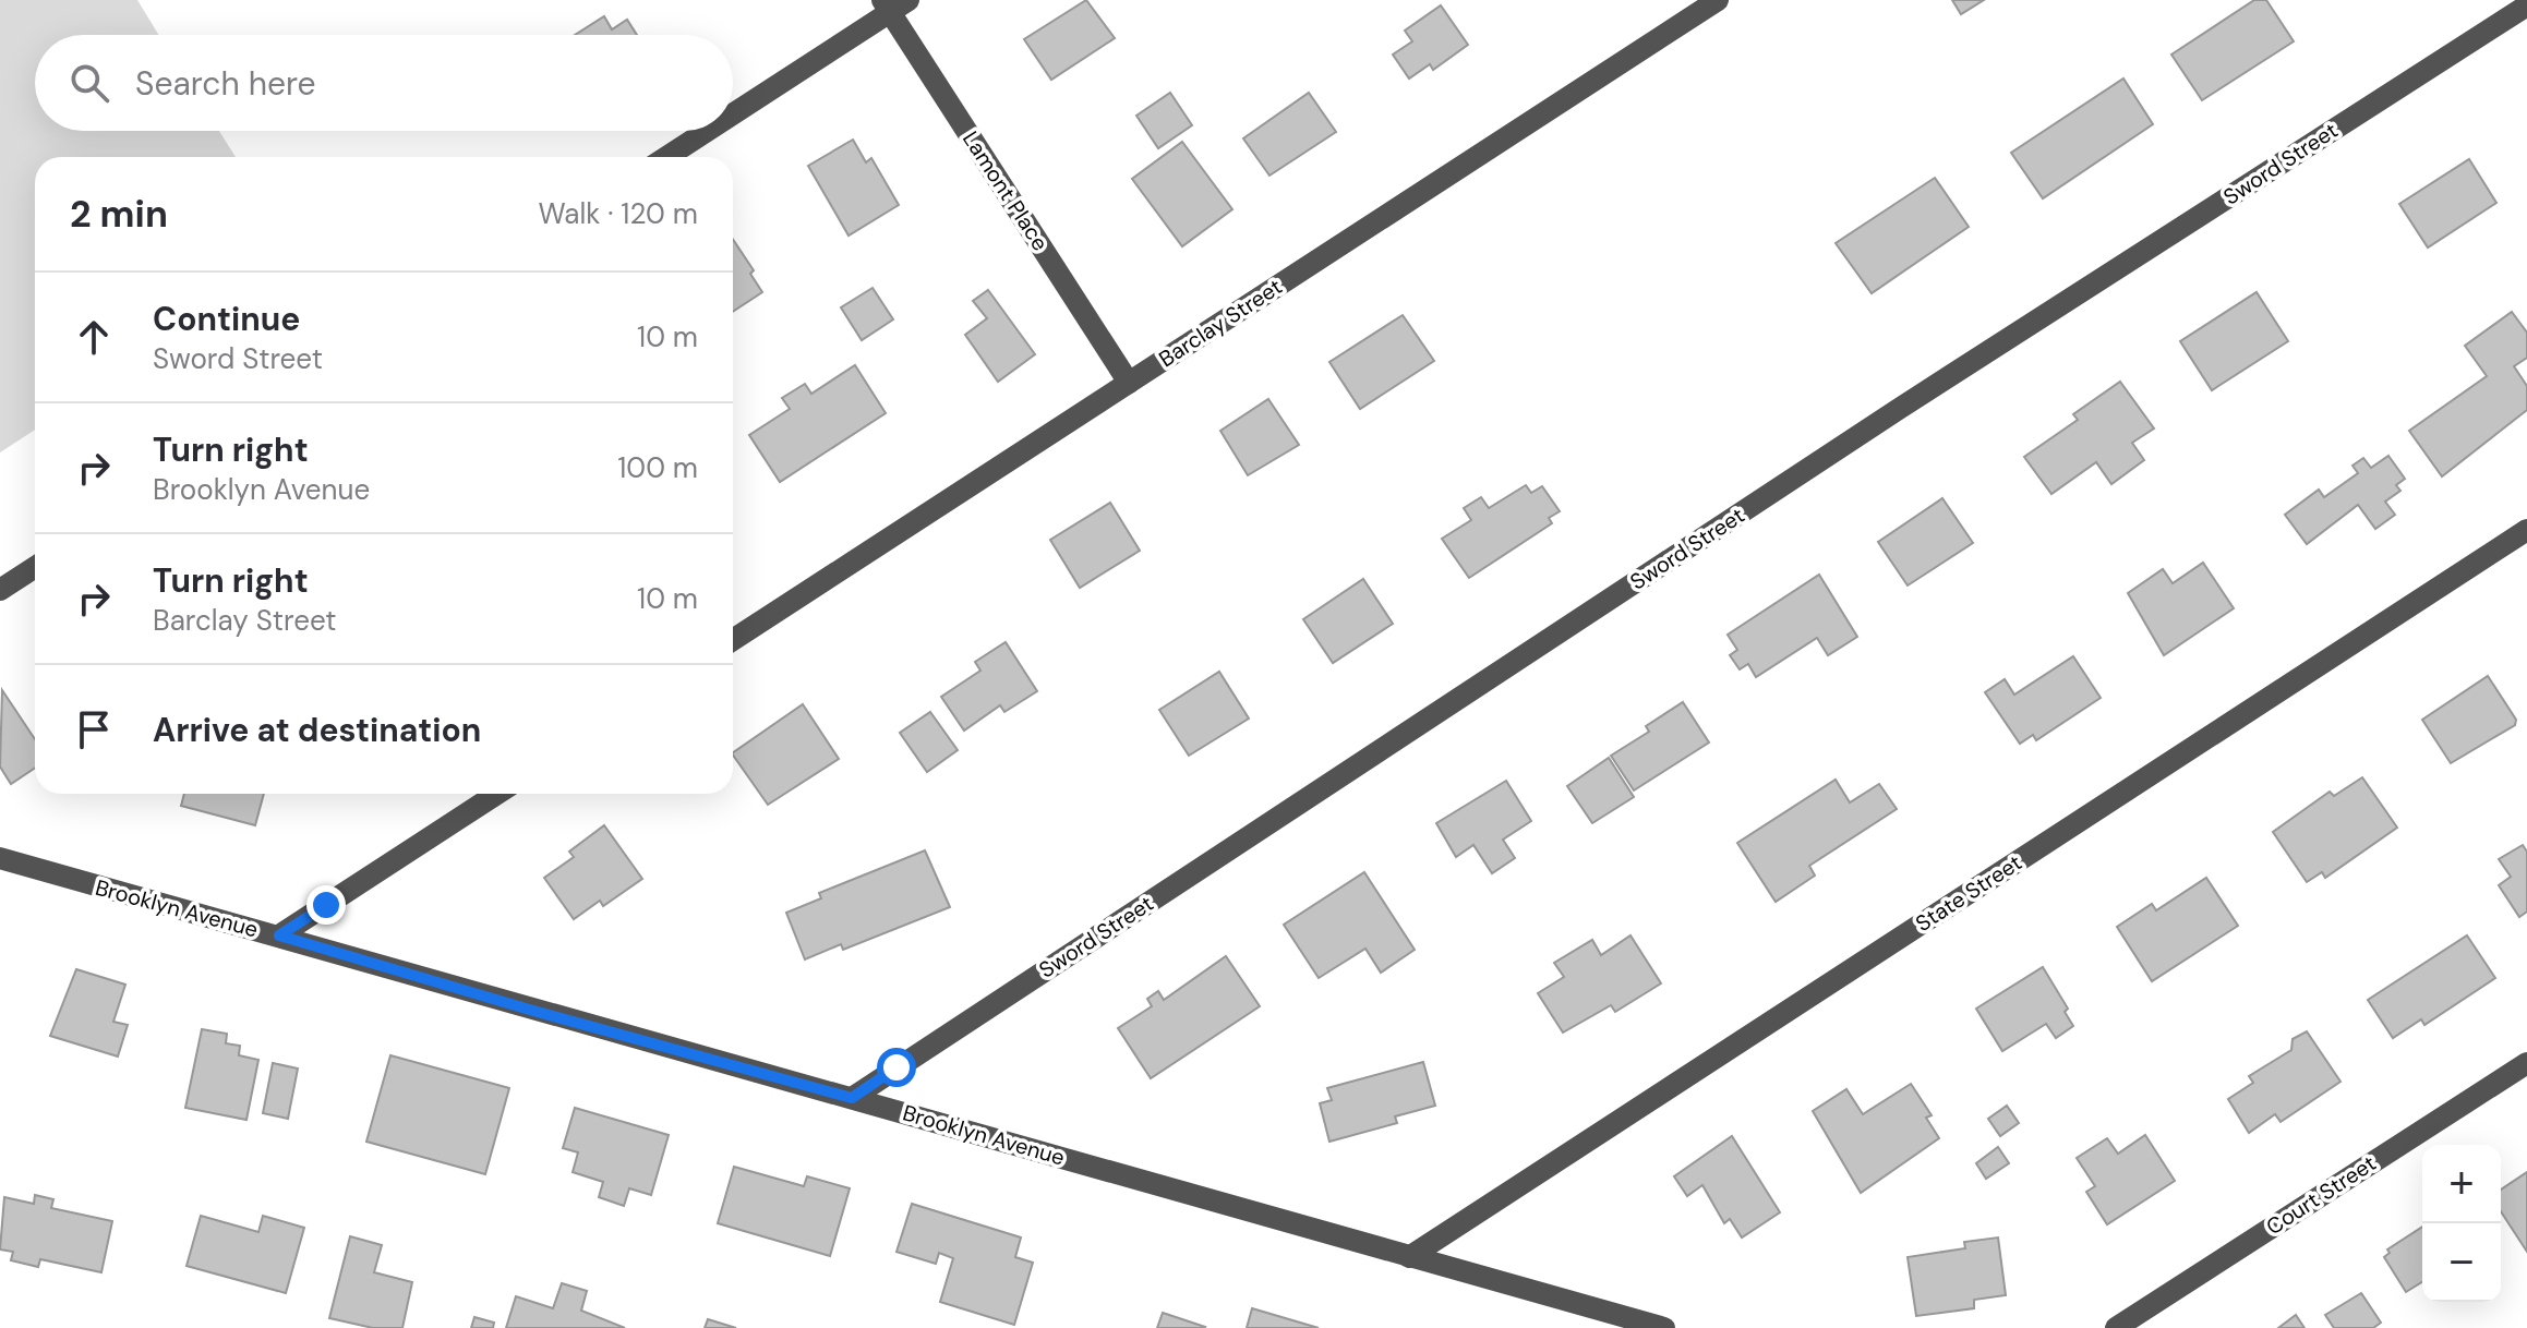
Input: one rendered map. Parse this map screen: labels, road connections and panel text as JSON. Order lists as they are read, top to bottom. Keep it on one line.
{"streets":{"street":["Sword Street","Lamont Place","Barclay Street","State Street","Brooklyn Avenue","Court Street"]},"crossings":[["Sword Street","Brooklyn Avenue"],["Lamont Place","Barclay Street"],["State Street","Brooklyn Avenue"]],"page":{"search":"Search here","heading":["2 min","Walk · 120 m"],"list":[["Continue","Sword Street","10 m"],["Turn right","Brooklyn Avenue","100 m"],["Turn right","Barclay Street","10 m"],"Arrive at destination"],"map_buttons":["+","−"]}}
